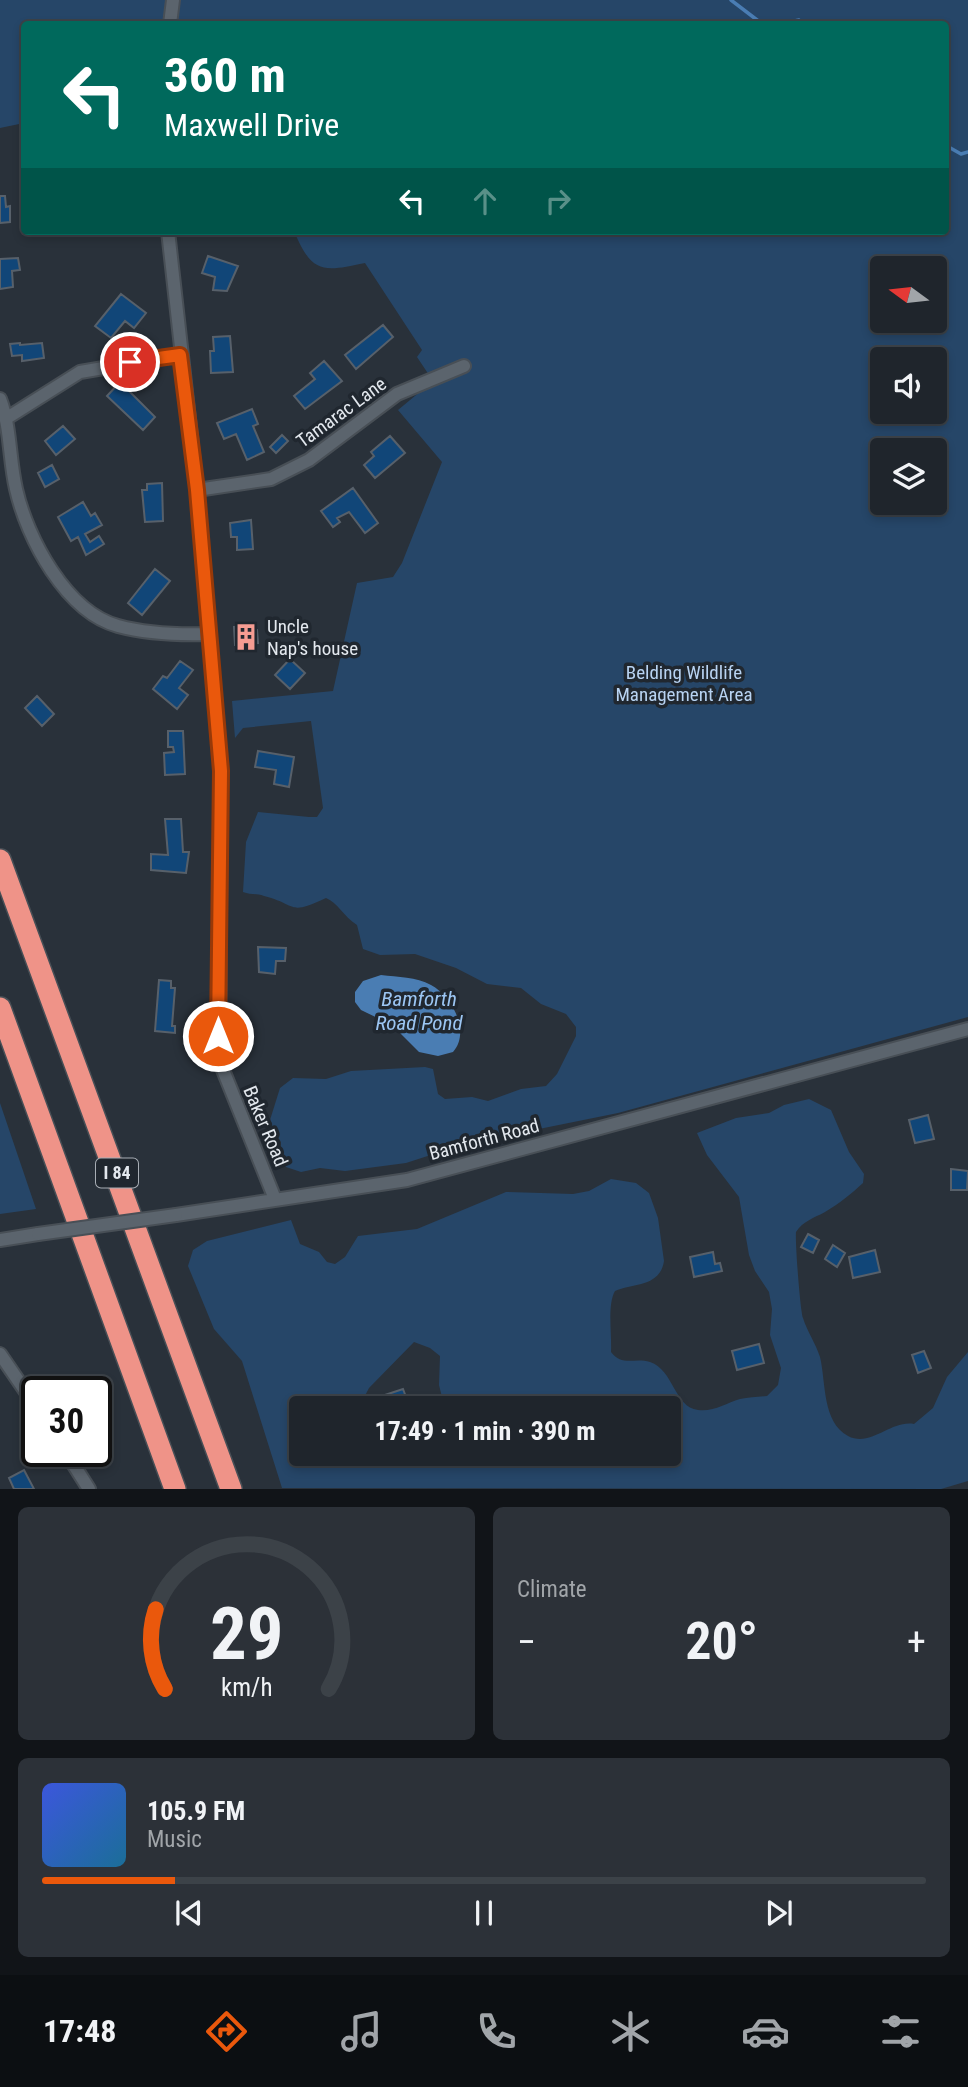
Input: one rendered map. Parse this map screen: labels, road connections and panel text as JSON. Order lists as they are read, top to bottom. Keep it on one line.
{"streets":{"highway":["I 84"],"street":["Tamarac Lane","Baker Road","Bamforth Road"]},"crossings":[["Tamarac Lane","Baker Road"],["Baker Road","Bamforth Road"]],"water":["Bamforth Road Pond"],"parks":["Belding Wildlife Management Area"],"places":{"building":["Uncle Nap's house"]},"north":"left","page":{"turn":["360 m","Maxwell Drive"],"limit":"30","trip":"17:49 · 1 min · 390 m","tile":"Climate","heat":["−","20°","+"],"song":["105.9 FM","Music"],"tabs":"17:48","gauge":["29","km/h"]}}
